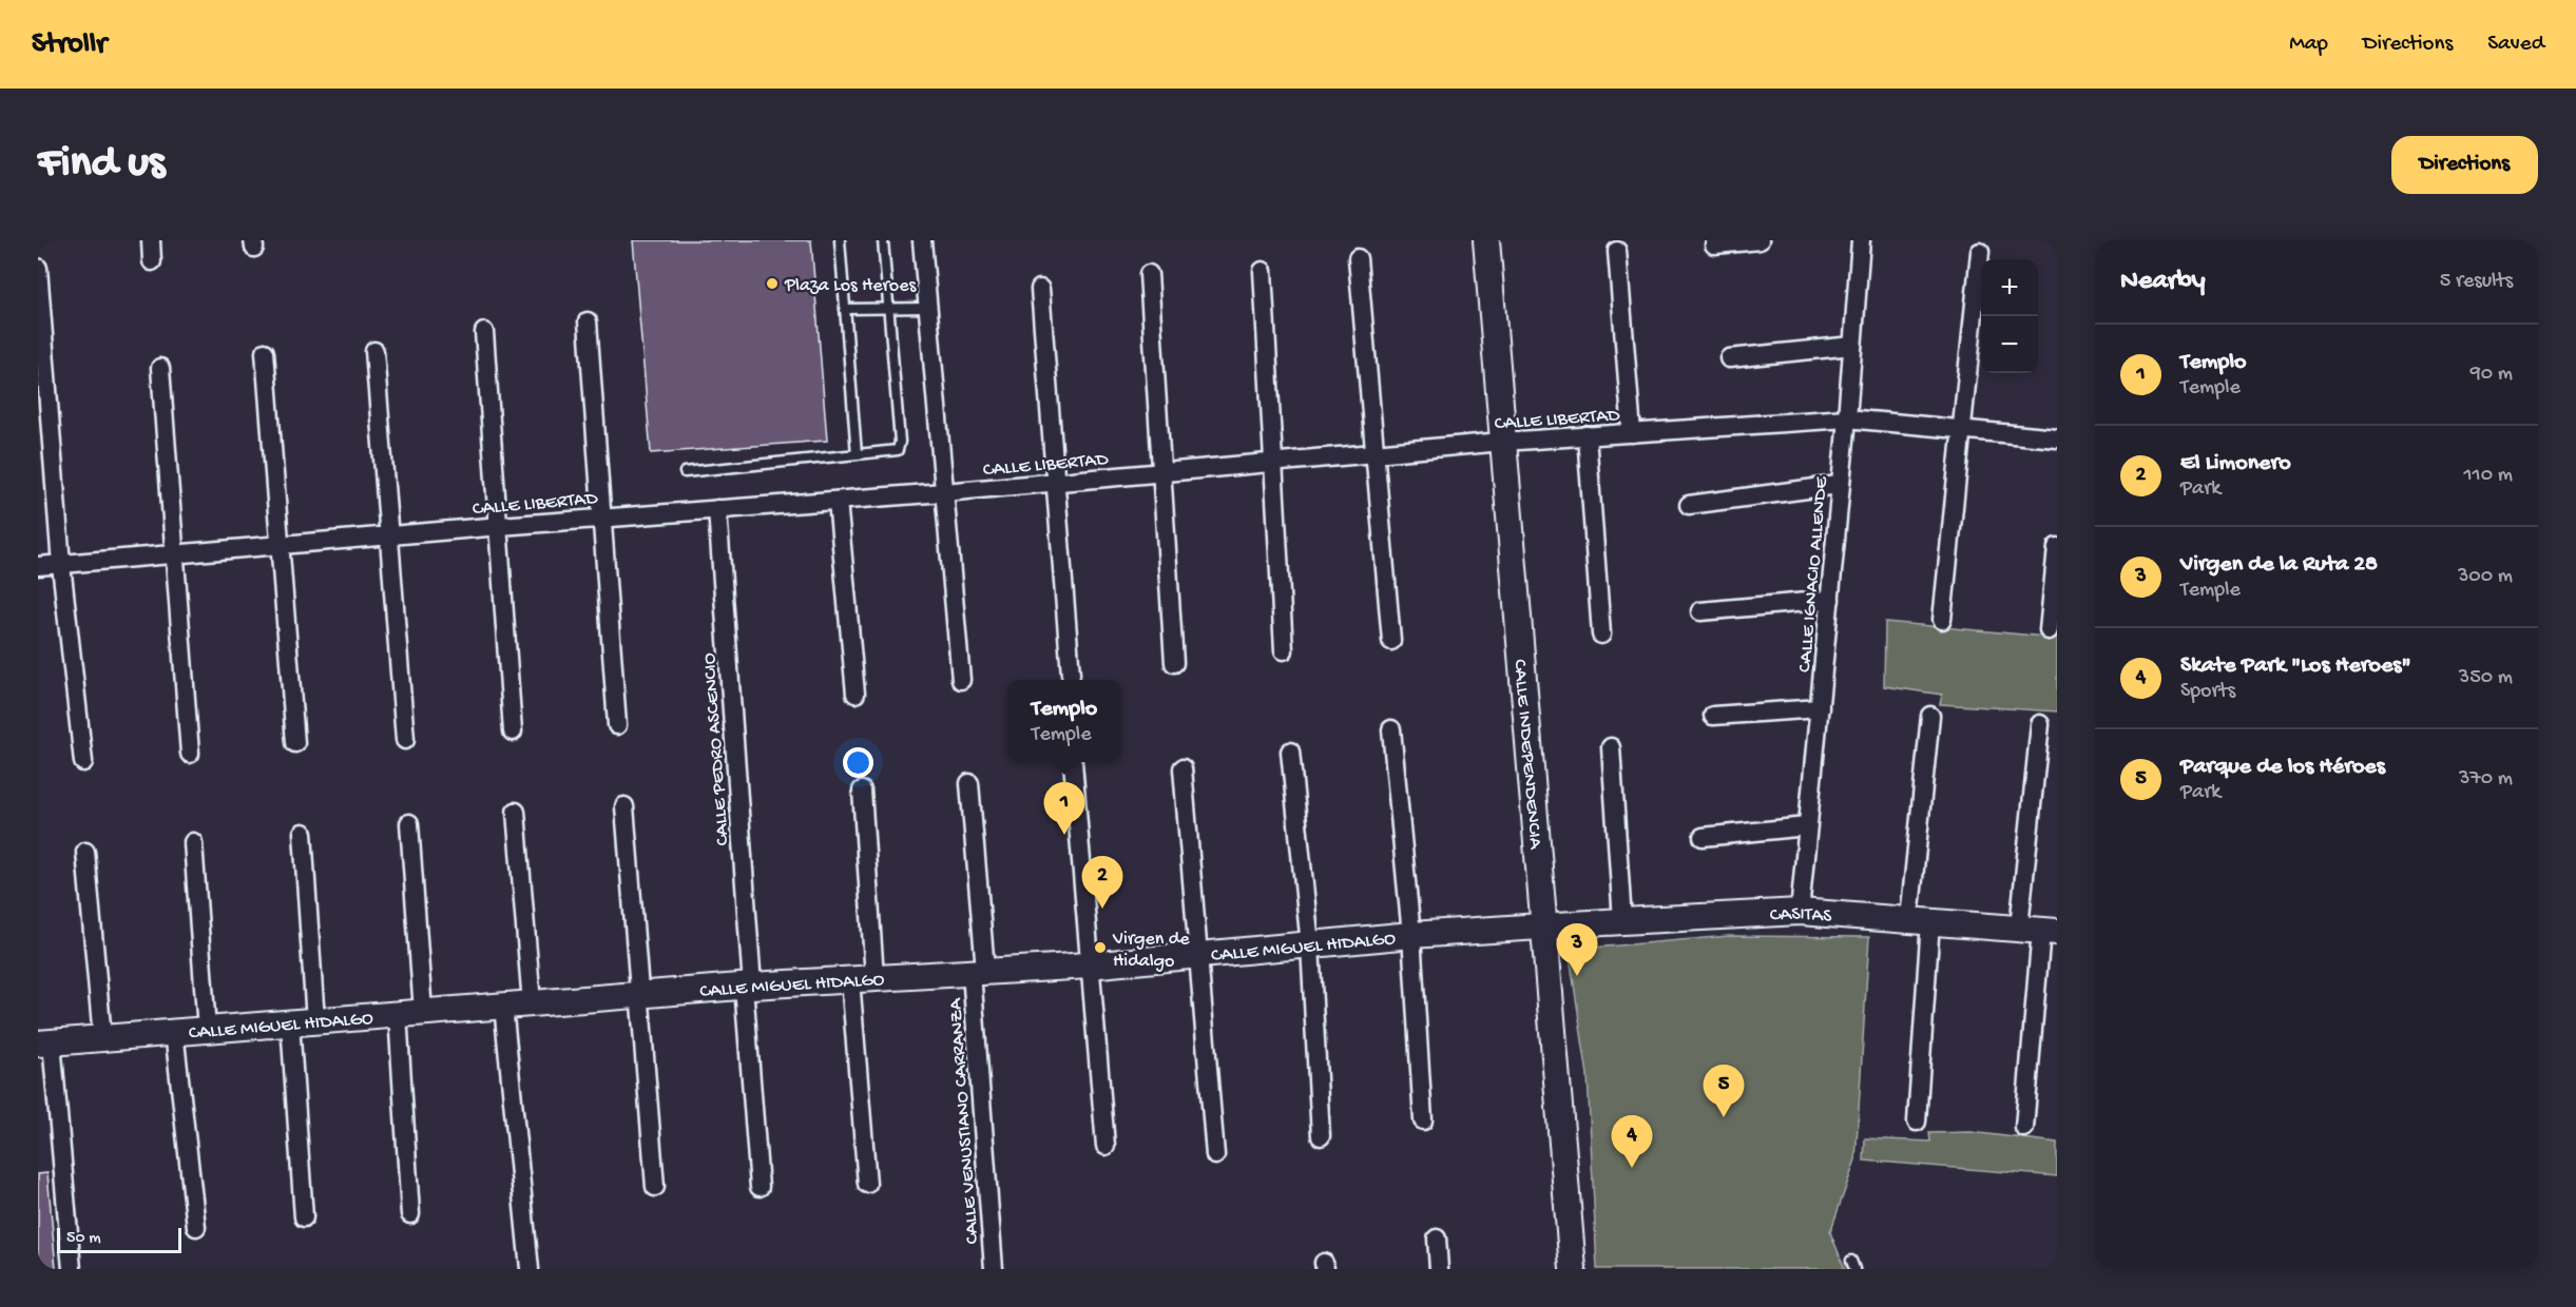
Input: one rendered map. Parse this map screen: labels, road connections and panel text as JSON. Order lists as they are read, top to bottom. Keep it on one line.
{"streets":{"street":["CALLE LIBERTAD","CALLE IGNACIO ALLENDE","CALLE PEDRO ASCENCIO","CALLE INDEPENDENCIA","CASITAS","CALLE MIGUEL HIDALGO","CALLE VENUSTIANO CARRANZA"]},"crossings":[["CALLE LIBERTAD","CALLE IGNACIO ALLENDE"],["CALLE LIBERTAD","CALLE PEDRO ASCENCIO"],["CALLE LIBERTAD","CALLE INDEPENDENCIA"],["CALLE IGNACIO ALLENDE","CASITAS"],["CALLE PEDRO ASCENCIO","CALLE MIGUEL HIDALGO"],["CALLE INDEPENDENCIA","CASITAS"],["CALLE INDEPENDENCIA","CALLE MIGUEL HIDALGO"],["CASITAS","CALLE MIGUEL HIDALGO"],["CALLE MIGUEL HIDALGO","CALLE VENUSTIANO CARRANZA"]],"places":["Plaza Los Heroes","Virgen de Hidalgo"],"scale_bar":"50 m","page":{"header":"Strollr","nav":["Map","Directions","Saved"],"buttons":"Directions","title":"Find us","heading":["Nearby","5 results"],"map_buttons":["+","−"],"list":[{"mark":"1","name":"Templo","note":"Temple","value":"90 m"},{"mark":"2","name":"El Limonero","note":"Park","value":"110 m"},{"mark":"3","name":"Virgen de la Ruta 28","note":"Temple","value":"300 m"},{"mark":"4","name":"Skate Park \"Los Heroes\"","note":"Sports","value":"350 m"},{"mark":"5","name":"Parque de los Héroes","note":"Park","value":"370 m"}],"popup":["Templo","Temple"],"pins":["1","2","3","5","4"],"scale":"50 m"}}
